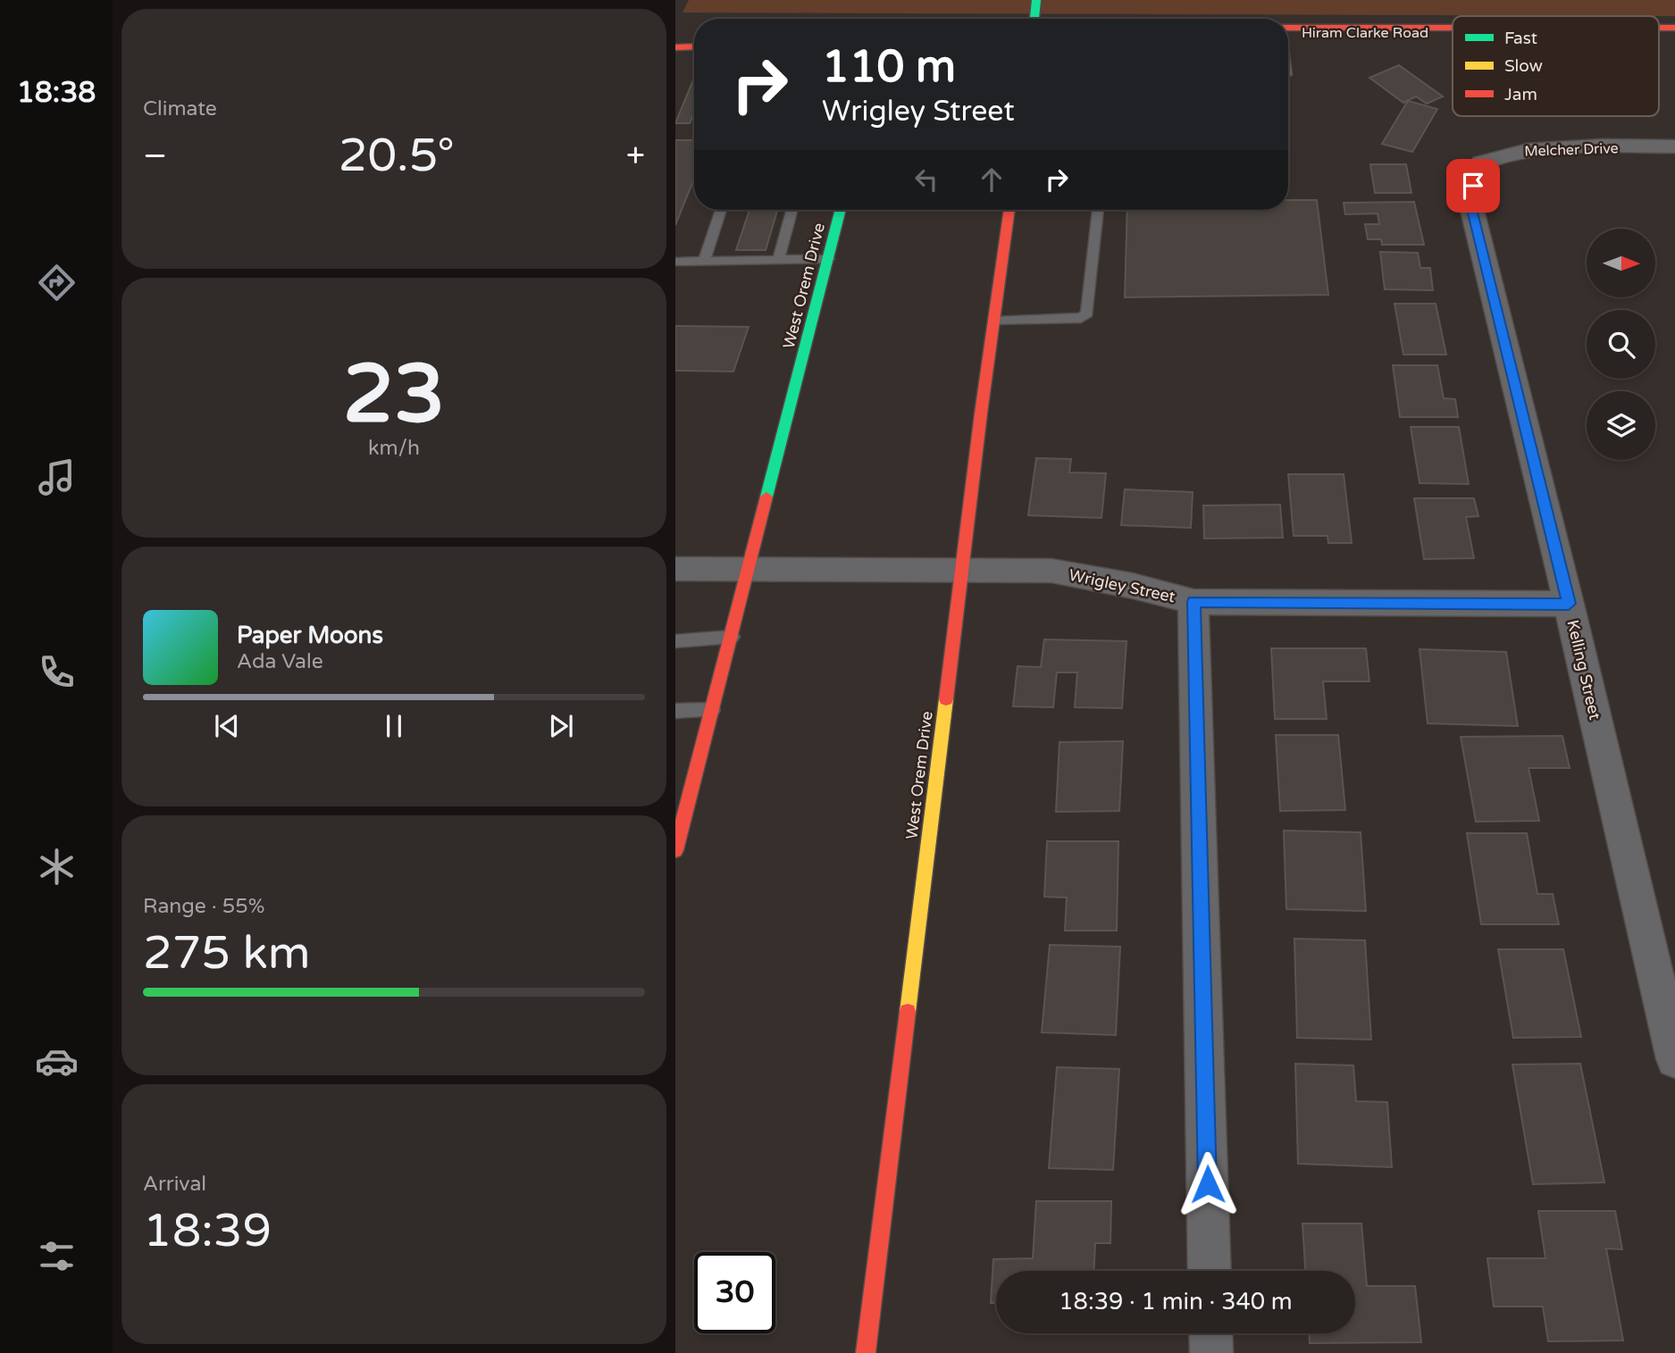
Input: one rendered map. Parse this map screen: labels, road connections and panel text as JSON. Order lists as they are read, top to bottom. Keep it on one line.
{"streets":{"main road":["Hiram Clarke Road","West Orem Drive"],"street":["Melcher Drive","Wrigley Street","Kelling Street"]},"crossings":[["Melcher Drive","Kelling Street"],["West Orem Drive","Wrigley Street"],["Wrigley Street","Kelling Street"]],"legend":["Fast","Slow","Jam"],"north":"right","page":{"tabs":"18:38","tile":["Climate",["23","km/h"],["Range · 55%","275 km"],["Arrival","18:39"]],"turn":["110 m","Wrigley Street"],"heat":["−","20.5°","+"],"song":["Paper Moons","Ada Vale"],"limit":"30","trip":"18:39 · 1 min · 340 m"}}
